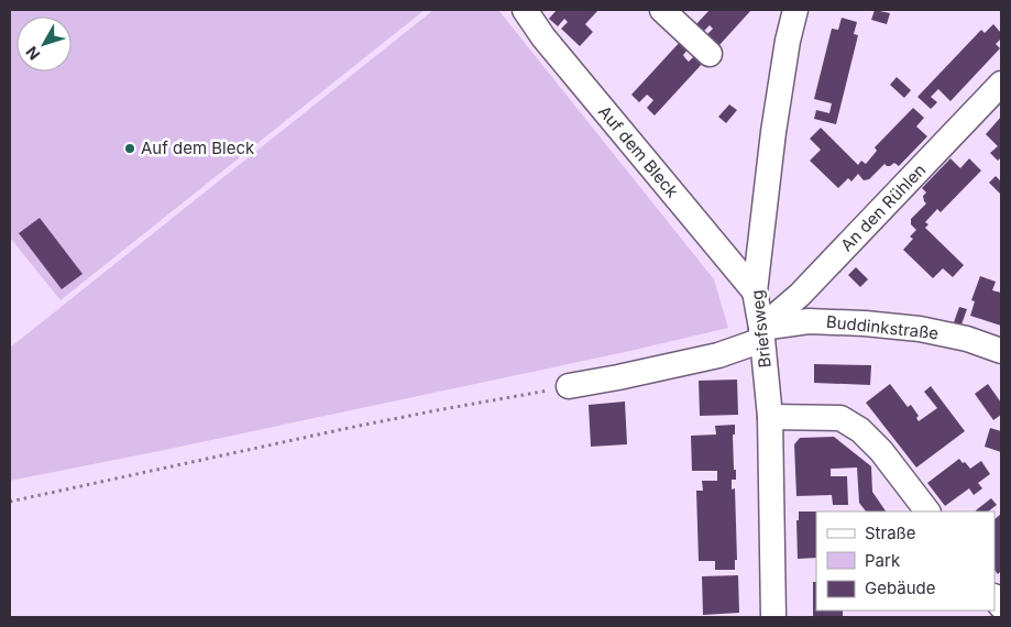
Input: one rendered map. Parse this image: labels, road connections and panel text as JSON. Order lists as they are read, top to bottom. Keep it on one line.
{"streets":{"street":["Auf dem Bleck","An den Rühlen","Buddinkstraße","Briefsweg"]},"crossings":[["Auf dem Bleck","Briefsweg"],["An den Rühlen","Buddinkstraße"],["An den Rühlen","Briefsweg"],["Buddinkstraße","Briefsweg"]],"places":["Auf dem Bleck"],"legend":["Straße","Park","Gebäude"],"north":"bottom left"}
